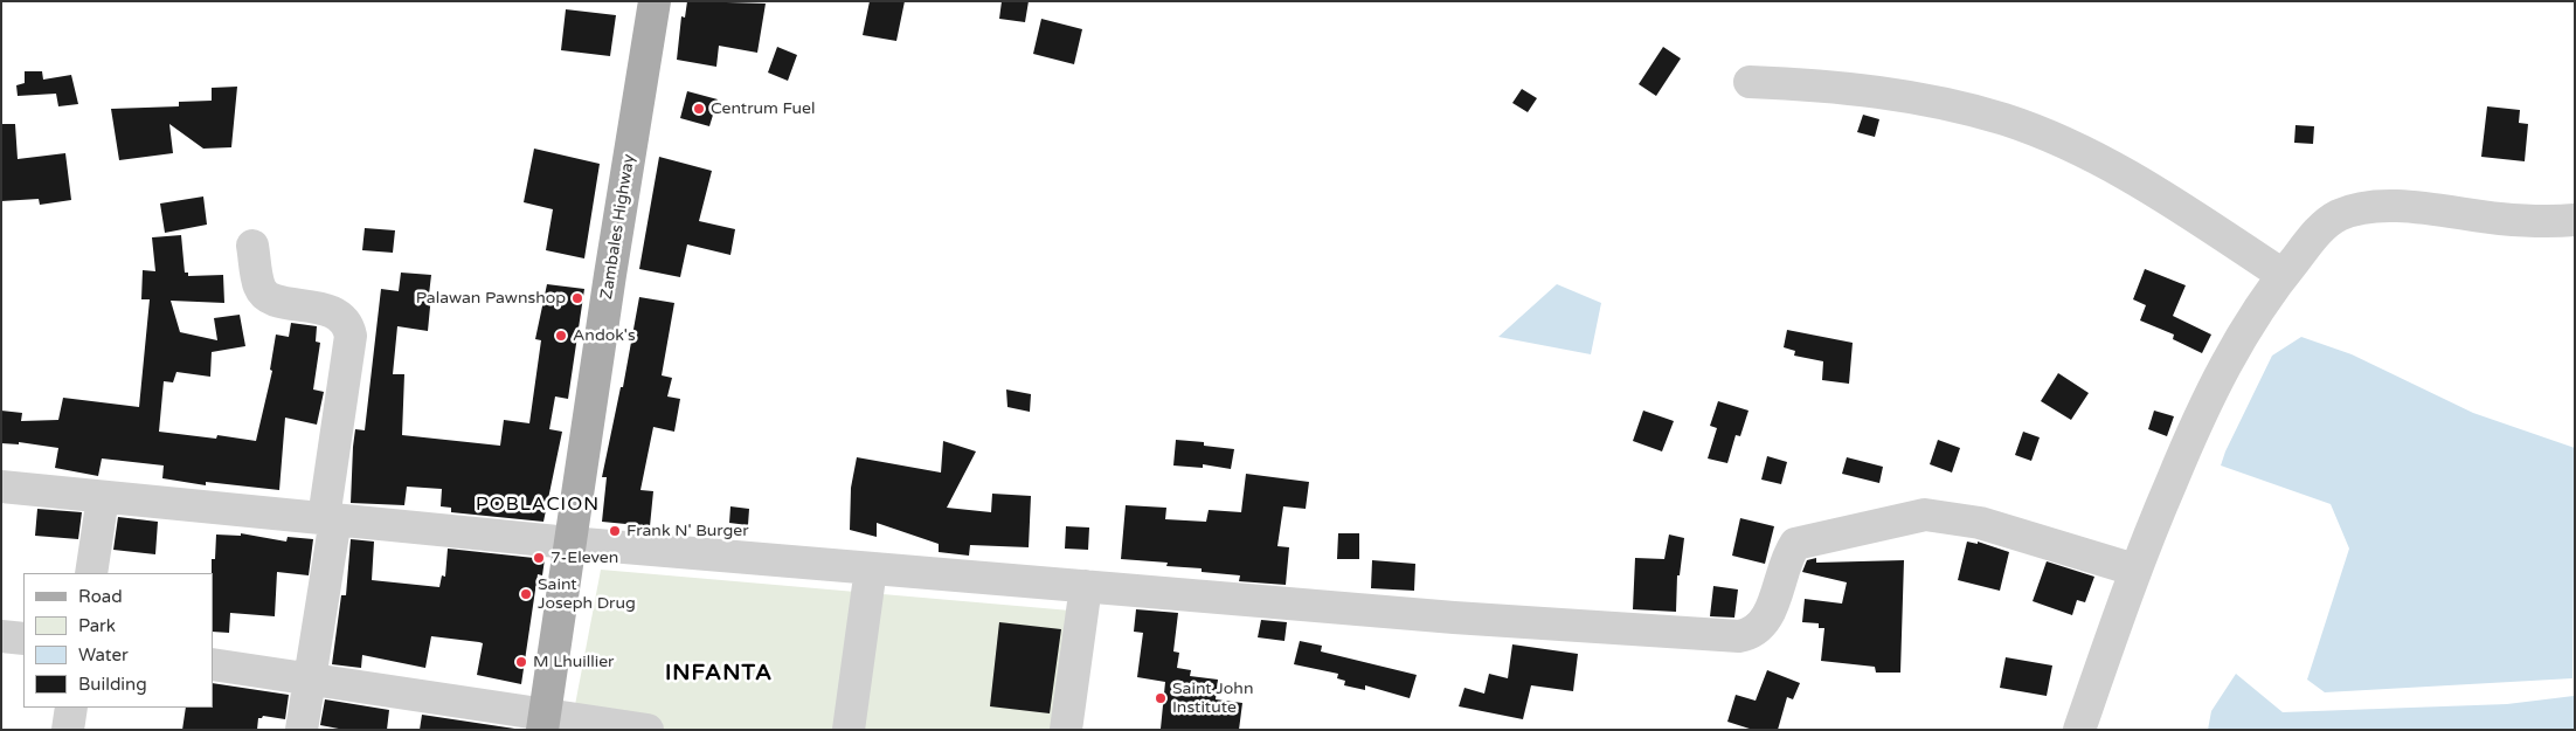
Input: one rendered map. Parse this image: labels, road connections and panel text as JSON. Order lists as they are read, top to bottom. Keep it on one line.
{"streets":{"main road":["Zambales Highway"]},"districts":["POBLACION","INFANTA"],"places":["Centrum Fuel","Palawan Pawnshop","Andok's","Frank N' Burger","7-Eleven","Saint Joseph Drug","M Lhuillier","Saint John Institute"],"legend":["Road","Park","Water","Building"]}
